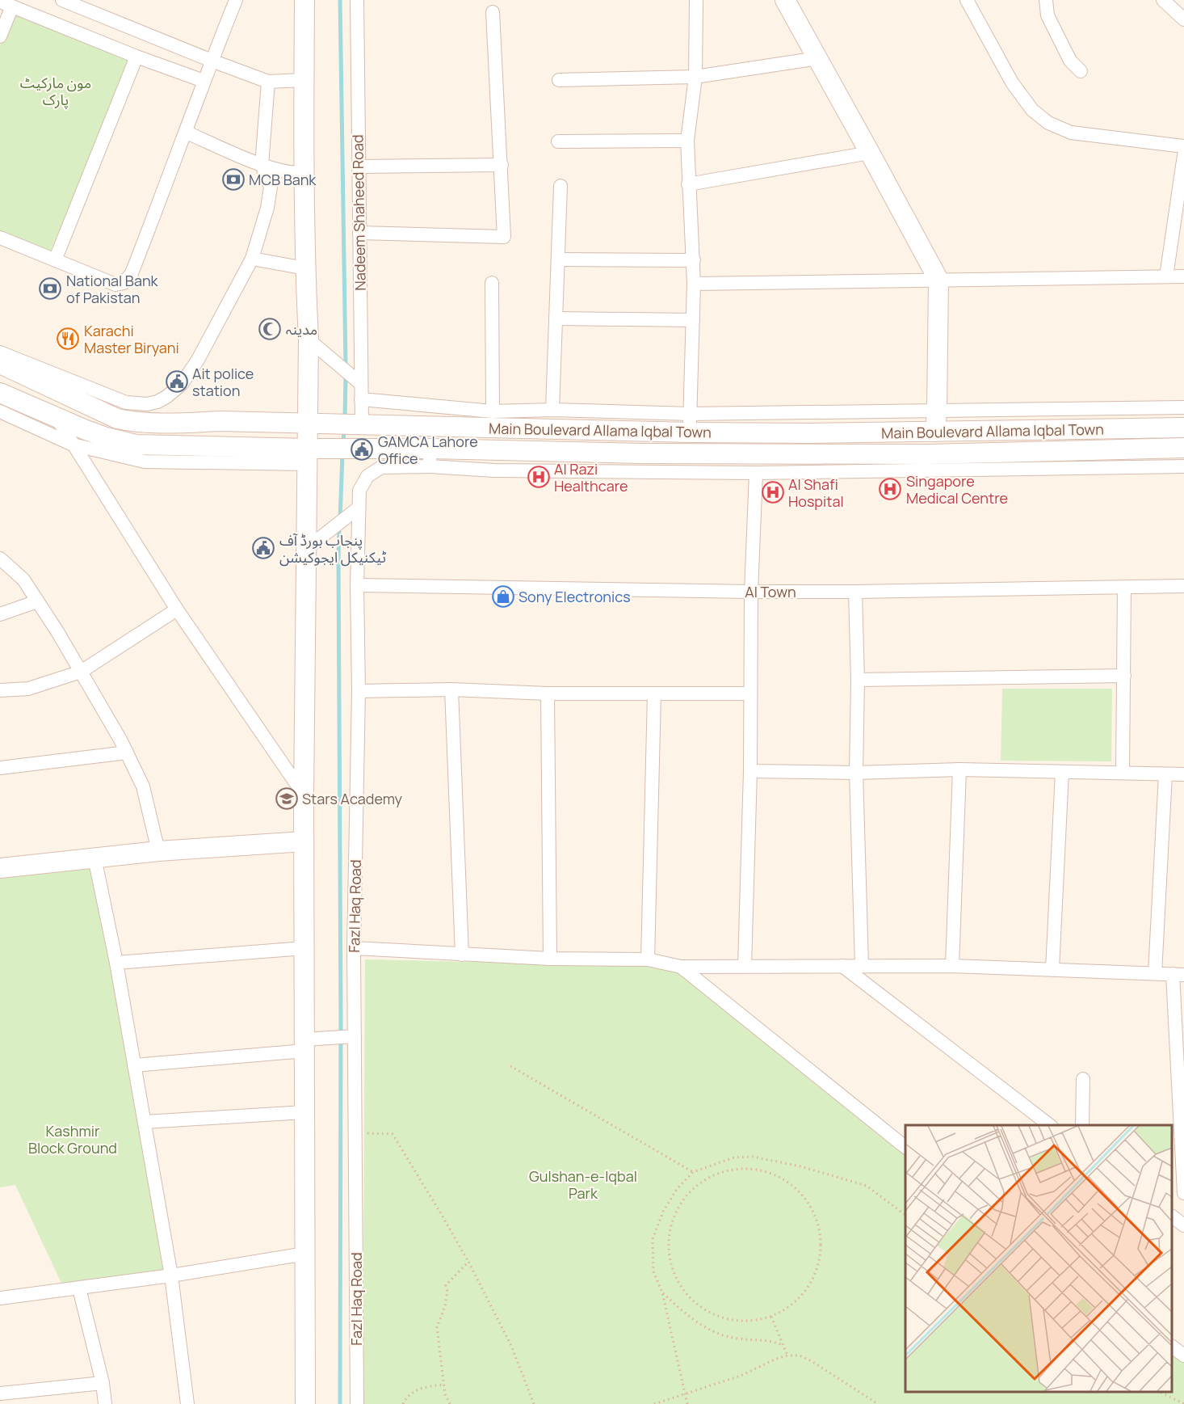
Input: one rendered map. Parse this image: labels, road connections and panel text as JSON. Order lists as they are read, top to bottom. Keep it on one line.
{"streets":{"main road":["Main Boulevard Allama Iqbal Town"],"street":["Nadeem Shaheed Road","AI Town","Fazl Haq Road"]},"crossings":[["Nadeem Shaheed Road","Main Boulevard Allama Iqbal Town"],["Main Boulevard Allama Iqbal Town","Fazl Haq Road"],["AI Town","Fazl Haq Road"]],"parks":["مون مارکیٹ پارک","Kashmir Block Ground","Gulshan-e-Iqbal Park"],"places":{"bank":["MCB Bank","National Bank of Pakistan"],"mosque":["مدینہ"],"restaurant":["Karachi Master Biryani"],"public building":["Ait police station","GAMCA Lahore Office","پنجاب بورڈ آف ٹیکنیکل ایجوکیشن"],"hospital":["Al Razi Healthcare","Singapore Medical Centre","Al Shafi Hospital"],"shop":["Sony Electronics"],"school or university":["Stars Academy"]}}
